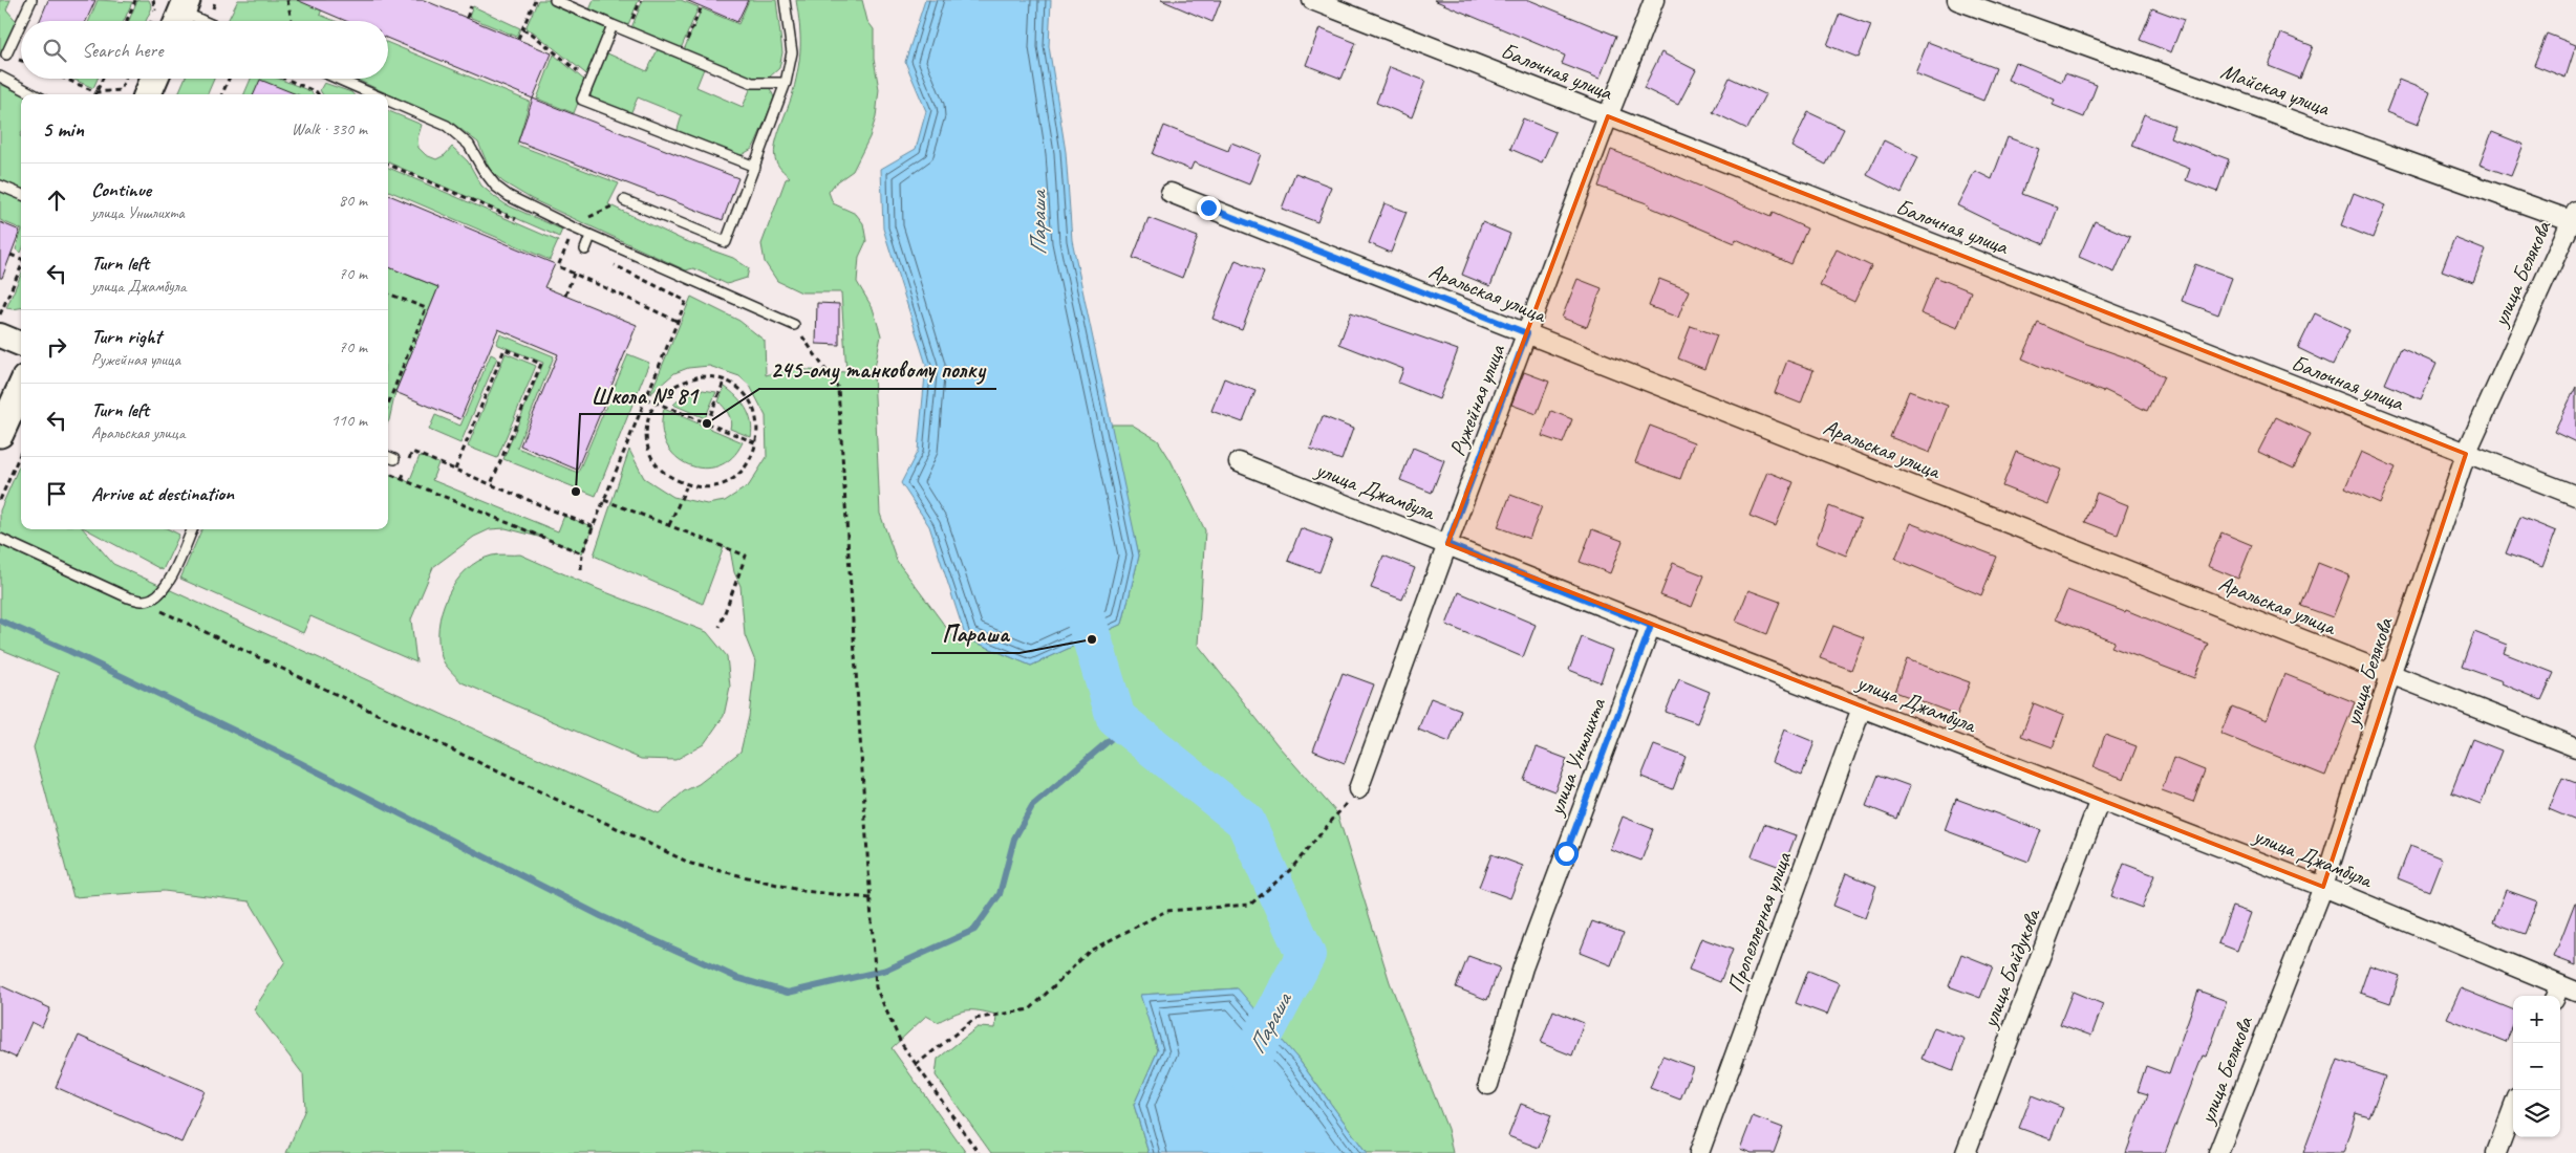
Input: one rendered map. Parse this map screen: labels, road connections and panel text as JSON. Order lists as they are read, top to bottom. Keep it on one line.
{"streets":{"street":["Балочная улица","Майская улица","улица Белякова","Аральская улица","Ружейная улица","улица Джамбула","улица Уншлихта","Пропеллерная улица","улица Байдукова"]},"crossings":[["Балочная улица","улица Белякова"],["Балочная улица","Ружейная улица"],["Майская улица","улица Белякова"],["улица Белякова","Аральская улица"],["улица Белякова","улица Джамбула"],["Аральская улица","Ружейная улица"],["Ружейная улица","улица Джамбула"],["улица Джамбула","улица Уншлихта"],["улица Джамбула","Пропеллерная улица"],["улица Джамбула","улица Байдукова"]],"water":["Параша"],"places":["245-ому танковому полку","Школа № 81","Параша"],"page":{"search":"Search here","heading":["5 min","Walk · 330 m"],"list":[["Continue","улица Уншлихта","80 m"],["Turn left","улица Джамбула","70 m"],["Turn right","Ружейная улица","70 m"],["Turn left","Аральская улица","110 m"],"Arrive at destination"],"map_buttons":["+","−"]}}
